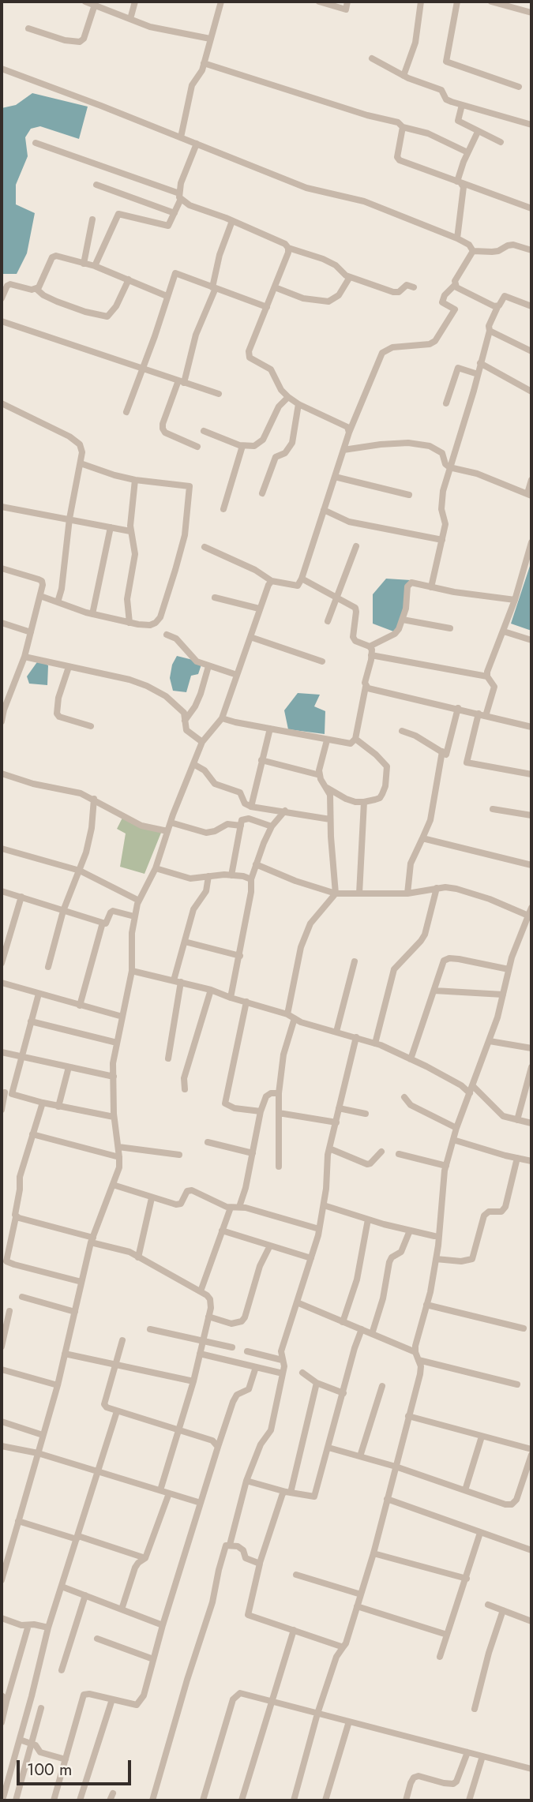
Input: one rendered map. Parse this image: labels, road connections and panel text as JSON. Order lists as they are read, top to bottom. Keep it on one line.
{"scale_bar":"100 m"}
